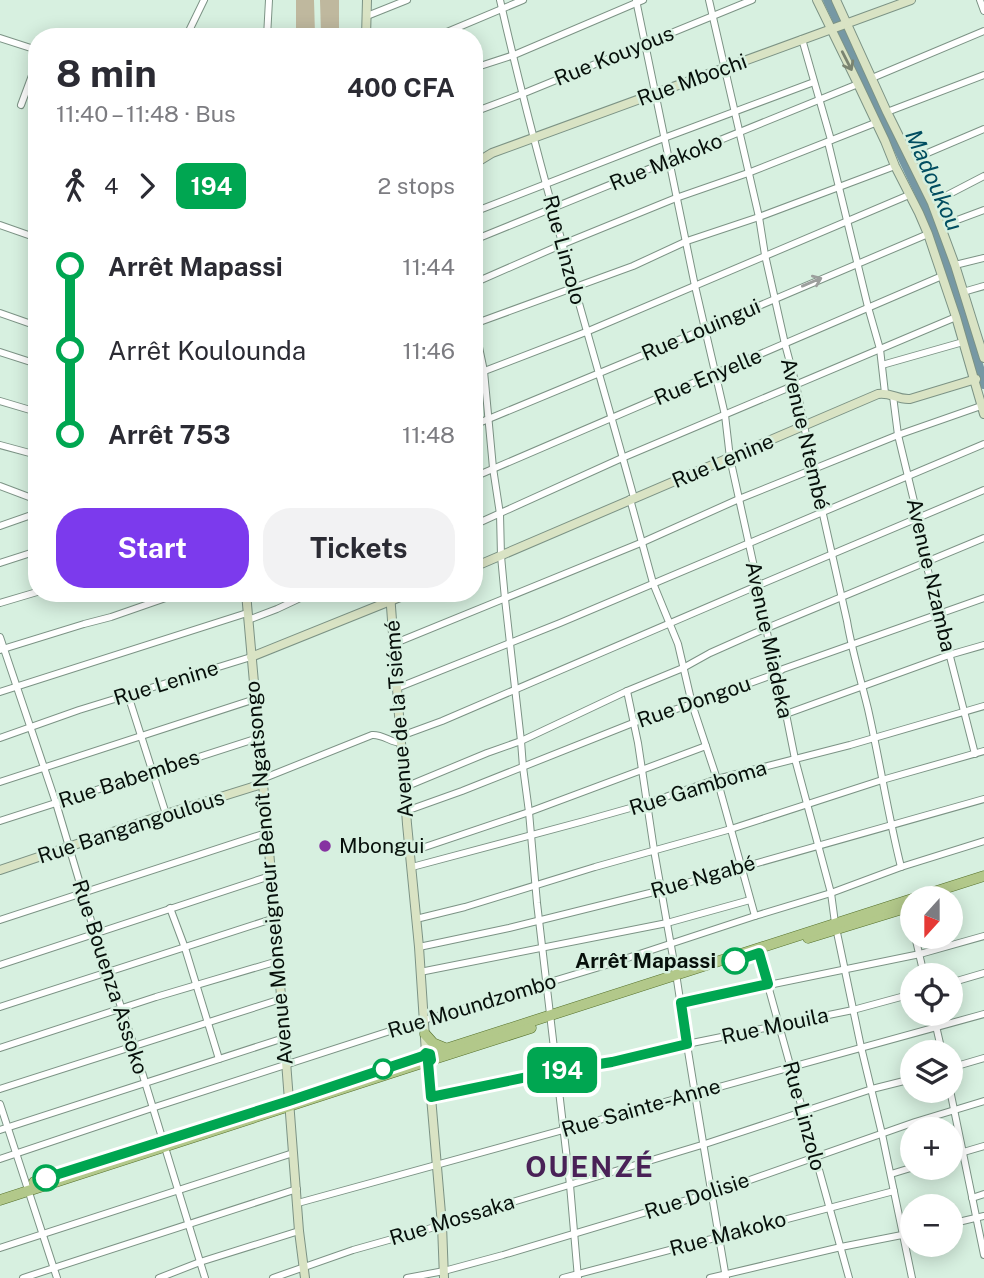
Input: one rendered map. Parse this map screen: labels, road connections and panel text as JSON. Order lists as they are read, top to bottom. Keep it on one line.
{"streets":{"main road":["Rue Mbochi","Rue Lenine","Avenue de la Tsiémé","Rue Bangangoulous","Avenue Monseigneur Benoît Ngatsongo"],"street":["Rue Kouyous","Rue Makoko","Rue Linzolo","Rue Louingui","Rue Enyelle","Avenue Ntembé","Avenue Nzamba","Avenue Miadeka","Rue Dongou","Rue Babembes","Rue Gamboma","Rue Ngabé","Rue Bouenza Assoko","Rue Moundzombo","Rue Mouila","Rue Sainte-Anne","Rue Dolisie","Rue Mossaka"]},"crossings":[["Rue Kouyous","Rue Linzolo"],["Rue Kouyous","Avenue Ntembé"],["Rue Kouyous","Avenue Miadeka"],["Rue Mbochi","Rue Linzolo"],["Rue Mbochi","Avenue Ntembé"],["Rue Mbochi","Avenue Nzamba"],["Rue Mbochi","Avenue Miadeka"],["Rue Makoko","Rue Linzolo"],["Rue Makoko","Avenue Ntembé"],["Rue Makoko","Avenue Nzamba"],["Rue Makoko","Avenue Miadeka"],["Rue Linzolo","Rue Louingui"],["Rue Linzolo","Rue Enyelle"],["Rue Linzolo","Rue Lenine"],["Rue Linzolo","Rue Dongou"],["Rue Linzolo","Rue Gamboma"],["Rue Linzolo","Rue Ngabé"],["Rue Linzolo","Rue Moundzombo"],["Rue Linzolo","Rue Mouila"],["Rue Linzolo","Rue Sainte-Anne"],["Rue Linzolo","Rue Dolisie"],["Rue Linzolo","Rue Mossaka"],["Rue Louingui","Avenue Ntembé"],["Rue Louingui","Avenue Nzamba"],["Rue Louingui","Avenue Miadeka"],["Rue Enyelle","Avenue Ntembé"],["Rue Enyelle","Avenue Nzamba"],["Rue Enyelle","Avenue Miadeka"],["Avenue Ntembé","Rue Lenine"],["Avenue Ntembé","Rue Dongou"],["Avenue Ntembé","Rue Gamboma"],["Avenue Ntembé","Rue Ngabé"],["Avenue Ntembé","Rue Moundzombo"],["Rue Lenine","Avenue Nzamba"],["Rue Lenine","Avenue Miadeka"],["Rue Lenine","Avenue Monseigneur Benoît Ngatsongo"],["Rue Lenine","Rue Bouenza Assoko"],["Avenue Nzamba","Rue Dongou"],["Avenue Nzamba","Rue Gamboma"],["Avenue Miadeka","Rue Dongou"],["Avenue Miadeka","Rue Gamboma"],["Avenue Miadeka","Rue Ngabé"],["Avenue Miadeka","Rue Moundzombo"],["Avenue Miadeka","Rue Mouila"],["Avenue Miadeka","Rue Sainte-Anne"],["Avenue Miadeka","Rue Dolisie"],["Avenue Miadeka","Rue Mossaka"],["Rue Dongou","Avenue de la Tsiémé"],["Avenue de la Tsiémé","Rue Gamboma"],["Avenue de la Tsiémé","Rue Ngabé"],["Avenue de la Tsiémé","Rue Moundzombo"],["Avenue de la Tsiémé","Rue Mouila"],["Avenue de la Tsiémé","Rue Sainte-Anne"],["Avenue de la Tsiémé","Rue Dolisie"],["Avenue de la Tsiémé","Rue Mossaka"],["Rue Babembes","Avenue Monseigneur Benoît Ngatsongo"],["Rue Babembes","Rue Bouenza Assoko"],["Rue Bangangoulous","Avenue Monseigneur Benoît Ngatsongo"],["Rue Bangangoulous","Rue Bouenza Assoko"],["Avenue Monseigneur Benoît Ngatsongo","Rue Moundzombo"],["Avenue Monseigneur Benoît Ngatsongo","Rue Sainte-Anne"],["Avenue Monseigneur Benoît Ngatsongo","Rue Mossaka"],["Rue Bouenza Assoko","Rue Moundzombo"]],"districts":["OUENZÉ"],"water":["Madoukou"],"places":["Mbongui","Arrêt Mapassi"],"lines":["bus line 194"],"north":"bottom","page":{"on_map":"194","heading":["8 min","11:40 – 11:48 · Bus","400 CFA"],"legs":["4","194","2 stops"],"list":[{"name":"Arrêt Mapassi","value":"11:44"},{"name":"Arrêt Koulounda","value":"11:46"},{"name":"Arrêt 753","value":"11:48"}],"buttons":["Start","Tickets"],"map_buttons":["+","−"]}}
